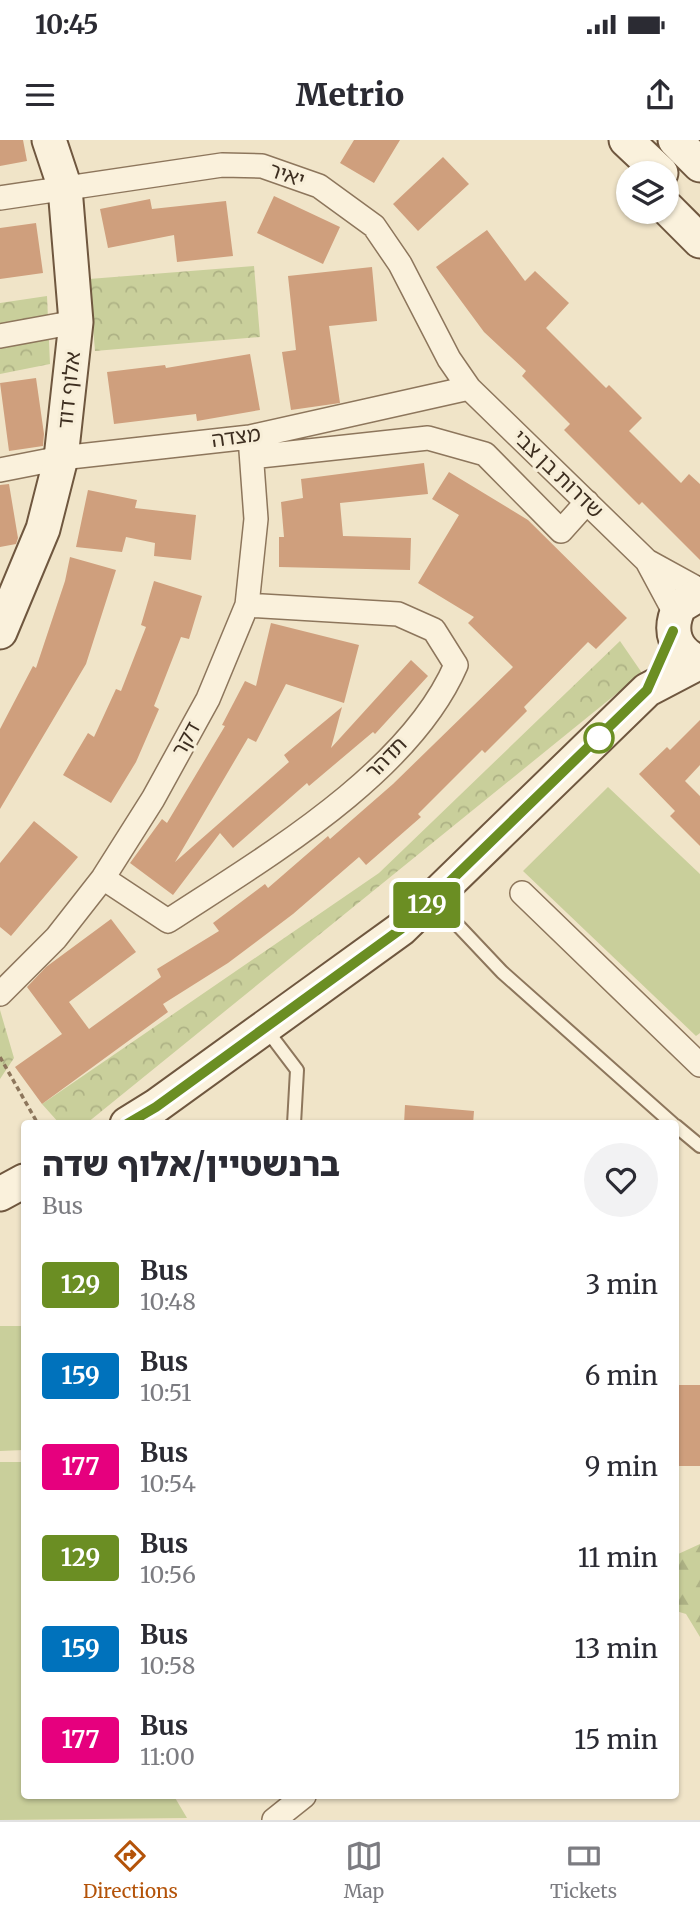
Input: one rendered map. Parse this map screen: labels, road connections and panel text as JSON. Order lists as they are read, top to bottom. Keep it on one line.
{"streets":{"street":["יאיר","אלוף דוד","מצדה","שדרות בן צבי","דקר","תדהר"]},"crossings":[["יאיר","אלוף דוד"],["יאיר","מצדה"],["יאיר","שדרות בן צבי"],["אלוף דוד","מצדה"],["מצדה","שדרות בן צבי"],["מצדה","דקר"],["דקר","תדהר"]],"lines":["bus line 129"],"page":{"status":"10:45","header":"Metrio","on_map":"129","heading":["ברנשטיין/אלוף שדה","Bus"],"list":[{"mark":"129","name":"Bus","note":"10:48","value":"3 min"},{"mark":"159","name":"Bus","note":"10:51","value":"6 min"},{"mark":"177","name":"Bus","note":"10:54","value":"9 min"},{"mark":"129","name":"Bus","note":"10:56","value":"11 min"},{"mark":"159","name":"Bus","note":"10:58","value":"13 min"},{"mark":"177","name":"Bus","note":"11:00","value":"15 min"}],"tabs":["Directions","Map","Tickets"]}}
